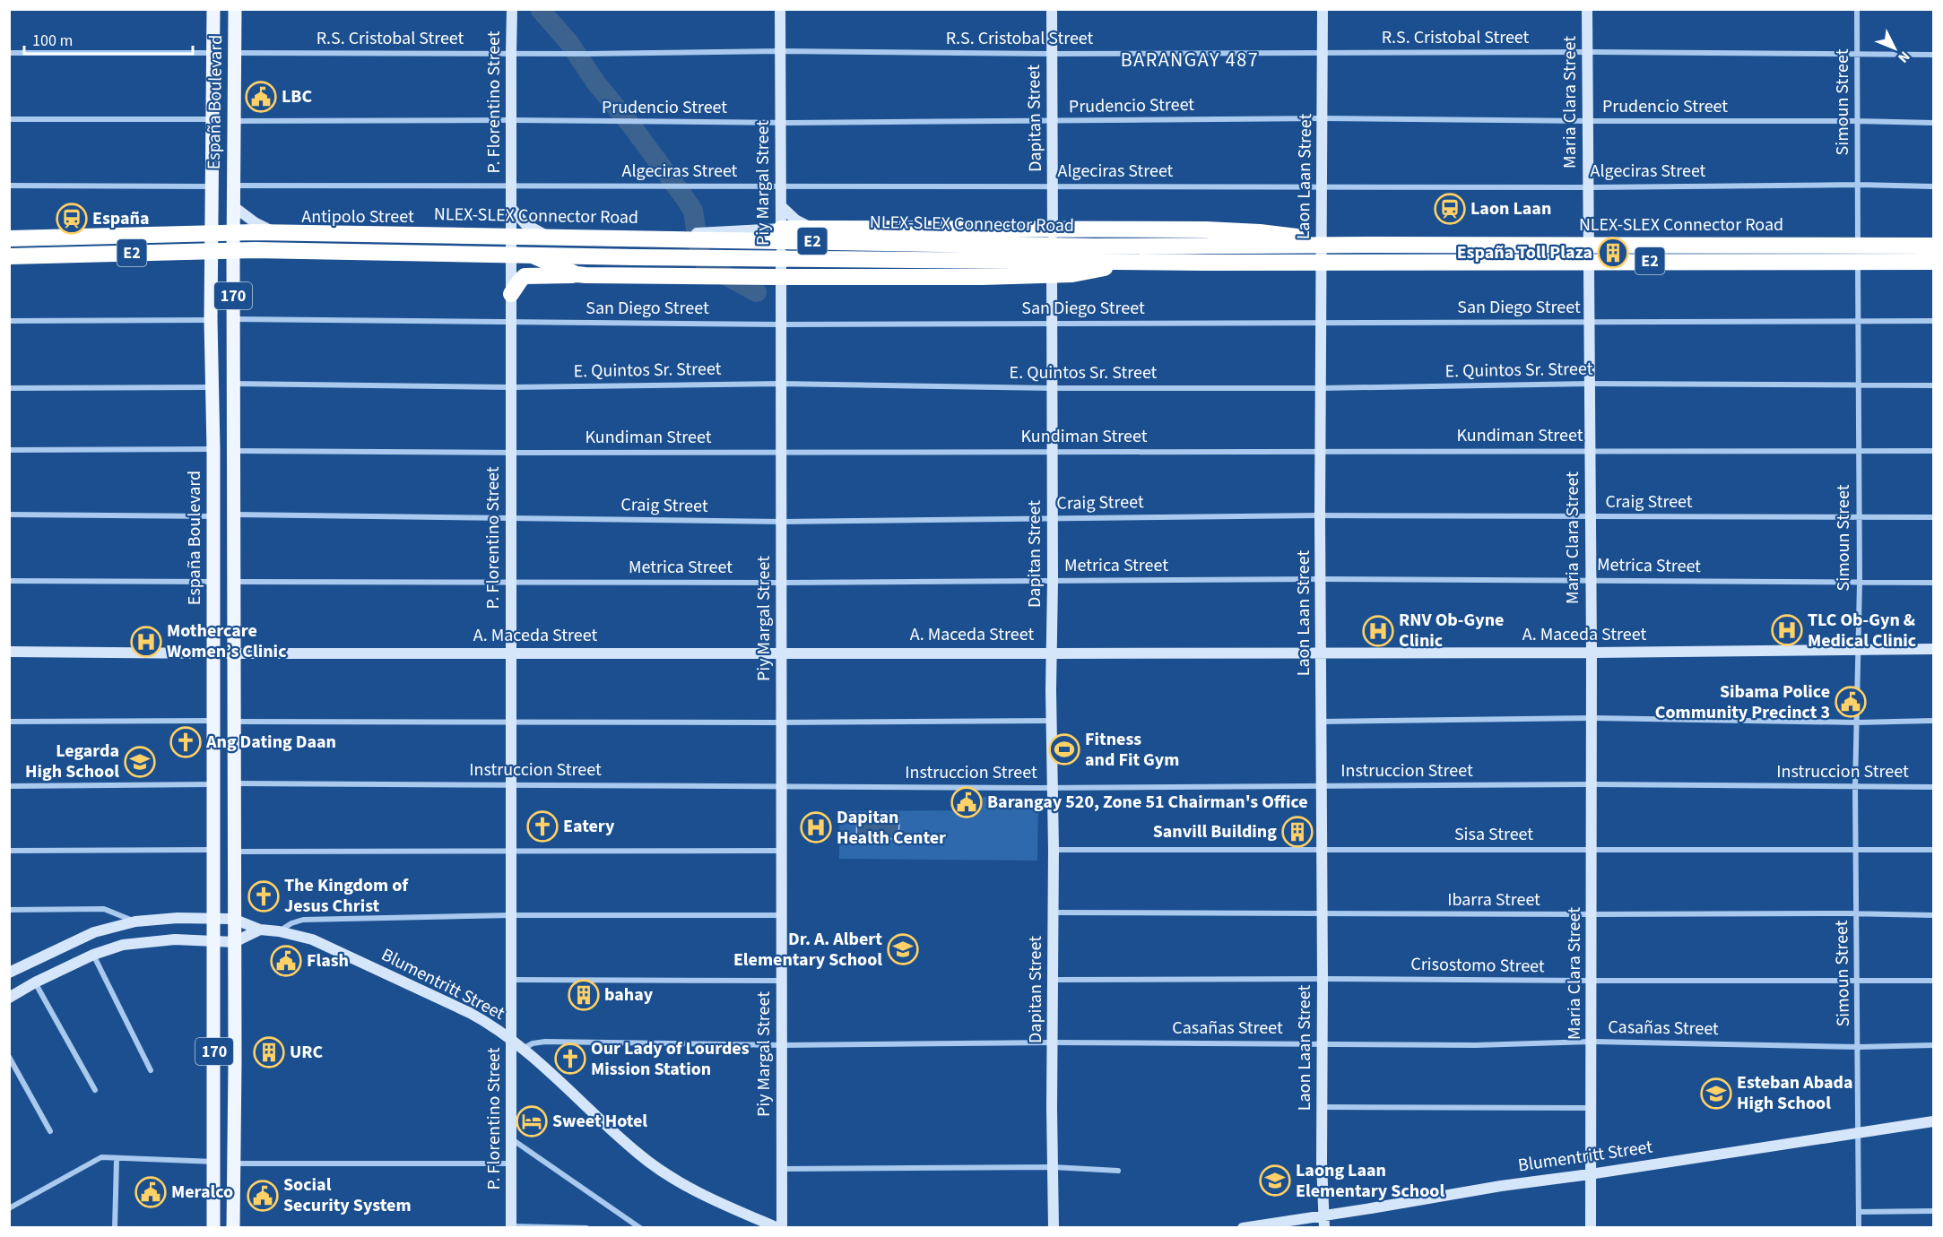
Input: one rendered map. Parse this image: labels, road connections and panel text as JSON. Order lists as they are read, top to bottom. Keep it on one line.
{"streets":{"highway":["NLEX-SLEX Connector Road","E2"],"main road":["España Boulevard","170"],"street":["R.S. Cristobal Street","P. Florentino Street","Maria Clara Street","Simoun Street","Prudencio Street","Dapitan Street","Algeciras Street","Laon Laan Street","Piy Margal Street","Antipolo Street","San Diego Street","E. Quintos Sr. Street","Kundiman Street","Craig Street","Metrica Street","A. Maceda Street","Instruccion Street","Sisa Street","Ibarra Street","Crisostomo Street","Blumentritt Street","Casañas Street"]},"crossings":[["R.S. Cristobal Street","España Boulevard"],["R.S. Cristobal Street","P. Florentino Street"],["R.S. Cristobal Street","Maria Clara Street"],["R.S. Cristobal Street","Simoun Street"],["R.S. Cristobal Street","Dapitan Street"],["R.S. Cristobal Street","Laon Laan Street"],["R.S. Cristobal Street","Piy Margal Street"],["España Boulevard","Prudencio Street"],["España Boulevard","Algeciras Street"],["España Boulevard","Antipolo Street"],["España Boulevard","San Diego Street"],["España Boulevard","E. Quintos Sr. Street"],["España Boulevard","Kundiman Street"],["España Boulevard","Craig Street"],["España Boulevard","Metrica Street"],["España Boulevard","A. Maceda Street"],["España Boulevard","Instruccion Street"],["España Boulevard","Blumentritt Street"],["P. Florentino Street","Prudencio Street"],["P. Florentino Street","Algeciras Street"],["P. Florentino Street","Antipolo Street"],["P. Florentino Street","San Diego Street"],["P. Florentino Street","E. Quintos Sr. Street"],["P. Florentino Street","Kundiman Street"],["P. Florentino Street","Craig Street"],["P. Florentino Street","Metrica Street"],["P. Florentino Street","A. Maceda Street"],["P. Florentino Street","Instruccion Street"],["P. Florentino Street","Blumentritt Street"],["Maria Clara Street","Prudencio Street"],["Maria Clara Street","Algeciras Street"],["Maria Clara Street","San Diego Street"],["Maria Clara Street","E. Quintos Sr. Street"],["Maria Clara Street","Kundiman Street"],["Maria Clara Street","Craig Street"],["Maria Clara Street","Metrica Street"],["Maria Clara Street","A. Maceda Street"],["Maria Clara Street","Instruccion Street"],["Maria Clara Street","Sisa Street"],["Maria Clara Street","Ibarra Street"],["Maria Clara Street","Crisostomo Street"],["Maria Clara Street","Blumentritt Street"],["Maria Clara Street","Casañas Street"],["Simoun Street","Prudencio Street"],["Simoun Street","Algeciras Street"],["Simoun Street","San Diego Street"],["Simoun Street","E. Quintos Sr. Street"],["Simoun Street","Kundiman Street"],["Simoun Street","Craig Street"],["Simoun Street","Metrica Street"],["Simoun Street","A. Maceda Street"],["Simoun Street","Instruccion Street"],["Simoun Street","Sisa Street"],["Simoun Street","Ibarra Street"],["Simoun Street","Crisostomo Street"],["Simoun Street","Blumentritt Street"],["Simoun Street","Casañas Street"],["Prudencio Street","Dapitan Street"],["Prudencio Street","Laon Laan Street"],["Prudencio Street","Piy Margal Street"],["Dapitan Street","Algeciras Street"],["Dapitan Street","San Diego Street"],["Dapitan Street","E. Quintos Sr. Street"],["Dapitan Street","Kundiman Street"],["Dapitan Street","Craig Street"],["Dapitan Street","Metrica Street"],["Dapitan Street","A. Maceda Street"],["Dapitan Street","Instruccion Street"],["Dapitan Street","Sisa Street"],["Dapitan Street","Ibarra Street"],["Dapitan Street","Crisostomo Street"],["Dapitan Street","Casañas Street"],["Algeciras Street","Laon Laan Street"],["Algeciras Street","Piy Margal Street"],["Laon Laan Street","San Diego Street"],["Laon Laan Street","E. Quintos Sr. Street"],["Laon Laan Street","Kundiman Street"],["Laon Laan Street","Craig Street"],["Laon Laan Street","Metrica Street"],["Laon Laan Street","A. Maceda Street"],["Laon Laan Street","Instruccion Street"],["Laon Laan Street","Sisa Street"],["Laon Laan Street","Ibarra Street"],["Laon Laan Street","Crisostomo Street"],["Laon Laan Street","Blumentritt Street"],["Laon Laan Street","Casañas Street"],["Piy Margal Street","Antipolo Street"],["Piy Margal Street","San Diego Street"],["Piy Margal Street","E. Quintos Sr. Street"],["Piy Margal Street","Kundiman Street"],["Piy Margal Street","Craig Street"],["Piy Margal Street","Metrica Street"],["Piy Margal Street","A. Maceda Street"],["Piy Margal Street","Instruccion Street"],["Piy Margal Street","Blumentritt Street"],["Piy Margal Street","Casañas Street"],["Blumentritt Street","Casañas Street"]],"districts":["BARANGAY 487"],"places":{"public building":["LBC","Sibama Police Community Precinct 3","Barangay 520, Zone 51 Chairman's Office","Flash","Meralco","Social Security System"],"station":["Laon Laan","España"],"building":["España Toll Plaza","Sanvill Building","bahay","URC"],"hospital":["TLC Ob-Gyn & Medical Clinic","RNV Ob-Gyne Clinic","Mothercare Women’s Clinic","Dapitan Health Center"],"church":["Ang Dating Daan","Eatery","The Kingdom of Jesus Christ","Our Lady of Lourdes Mission Station"],"sports":["Fitness and Fit Gym"],"school or university":["Legarda High School","Dr. A. Albert Elementary School","Esteban Abada High School","Laong Laan Elementary School"],"hotel":["Sweet Hotel"]},"scale_bar":"100 m","north":"bottom right"}
